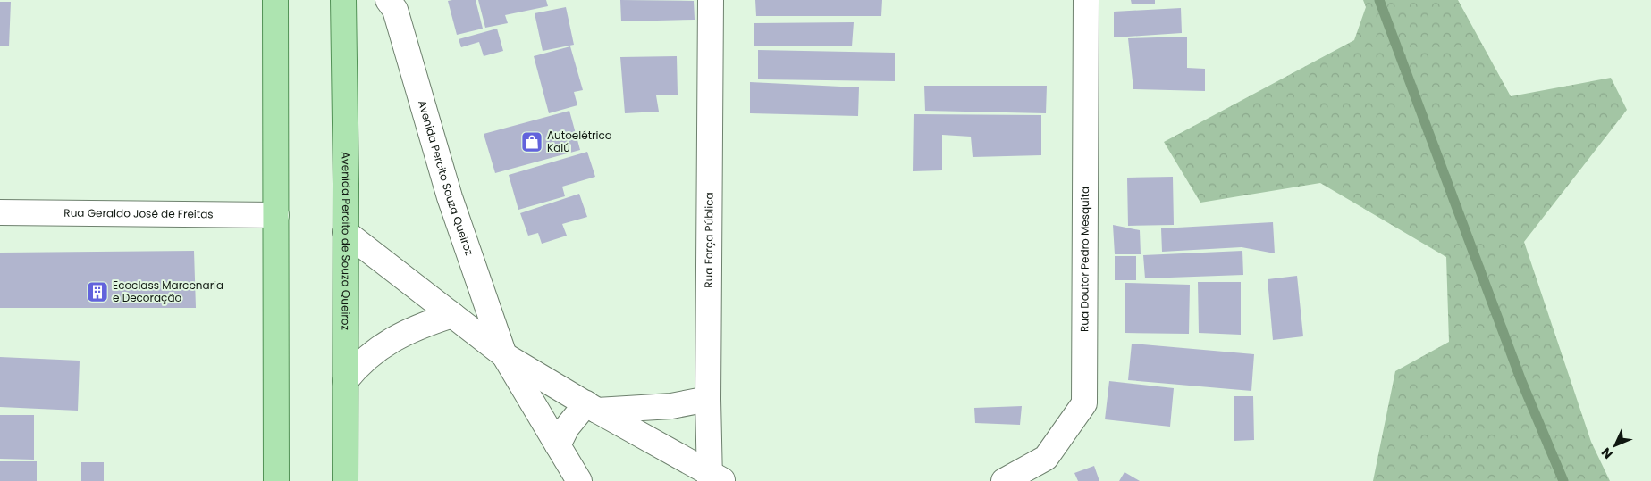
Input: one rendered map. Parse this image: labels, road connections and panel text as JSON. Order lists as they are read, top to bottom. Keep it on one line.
{"streets":{"main road":["Avenida Percito de Souza Queiroz"],"street":["Avenida Percito Souza Queiroz","Rua Geraldo José de Freitas","Rua Força Pública","Rua Doutor Pedro Mesquita"]},"places":{"shop":["Autoelétrica Kalú"],"building":["Ecoclass Marcenaria e Decoração"]},"north":"bottom left"}
